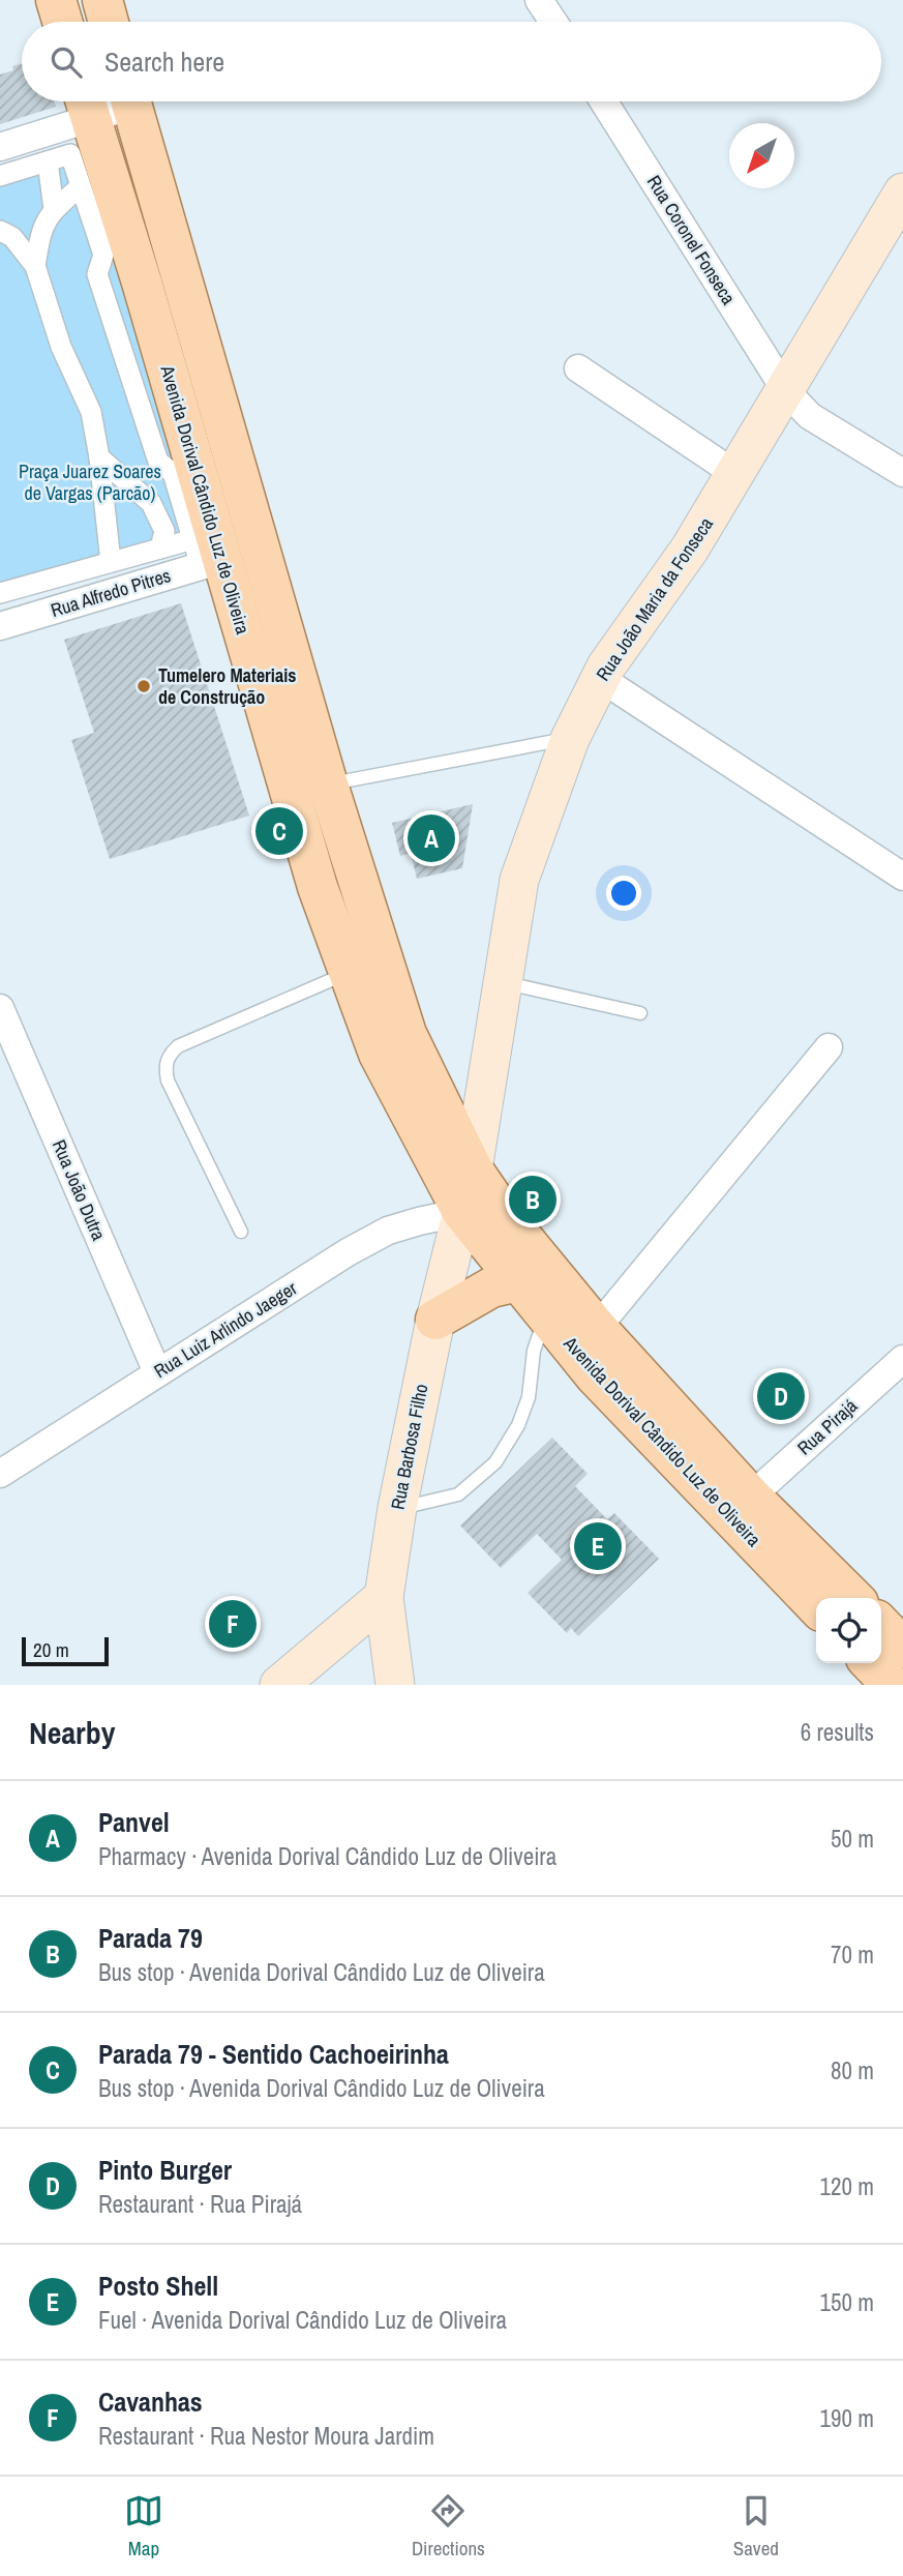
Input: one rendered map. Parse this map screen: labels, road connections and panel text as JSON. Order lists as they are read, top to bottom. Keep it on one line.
{"streets":{"main road":["Avenida Dorival Cândido Luz de Oliveira","Rua João Maria da Fonseca","Rua Barbosa Filho"],"street":["Rua Coronel Fonseca","Rua Alfredo Pitres","Rua João Dutra","Rua Luiz Arlindo Jaeger","Rua Pirajá"]},"crossings":[["Rua Coronel Fonseca","Rua João Maria da Fonseca"],["Avenida Dorival Cândido Luz de Oliveira","Rua Alfredo Pitres"],["Avenida Dorival Cândido Luz de Oliveira","Rua João Maria da Fonseca"],["Avenida Dorival Cândido Luz de Oliveira","Rua Luiz Arlindo Jaeger"],["Avenida Dorival Cândido Luz de Oliveira","Rua Pirajá"],["Avenida Dorival Cândido Luz de Oliveira","Rua Barbosa Filho"],["Rua João Maria da Fonseca","Rua Luiz Arlindo Jaeger"],["Rua João Maria da Fonseca","Rua Barbosa Filho"],["Rua João Dutra","Rua Luiz Arlindo Jaeger"],["Rua Luiz Arlindo Jaeger","Rua Barbosa Filho"]],"parks":["Praça Juarez Soares de Vargas (Parcão)"],"places":["Tumelero Materiais de Construção"],"scale_bar":"20 m","north":"bottom left","page":{"search":"Search here","pins":["C","A","B","D","E","F"],"scale":"20 m","heading":["Nearby","6 results"],"list":[{"mark":"A","name":"Panvel","note":"Pharmacy · Avenida Dorival Cândido Luz de Oliveira","value":"50 m"},{"mark":"B","name":"Parada 79","note":"Bus stop · Avenida Dorival Cândido Luz de Oliveira","value":"70 m"},{"mark":"C","name":"Parada 79 - Sentido Cachoeirinha","note":"Bus stop · Avenida Dorival Cândido Luz de Oliveira","value":"80 m"},{"mark":"D","name":"Pinto Burger","note":"Restaurant · Rua Pirajá","value":"120 m"},{"mark":"E","name":"Posto Shell","note":"Fuel · Avenida Dorival Cândido Luz de Oliveira","value":"150 m"},{"mark":"F","name":"Cavanhas","note":"Restaurant · Rua Nestor Moura Jardim","value":"190 m"}],"nav":["Map","Directions","Saved"]}}
